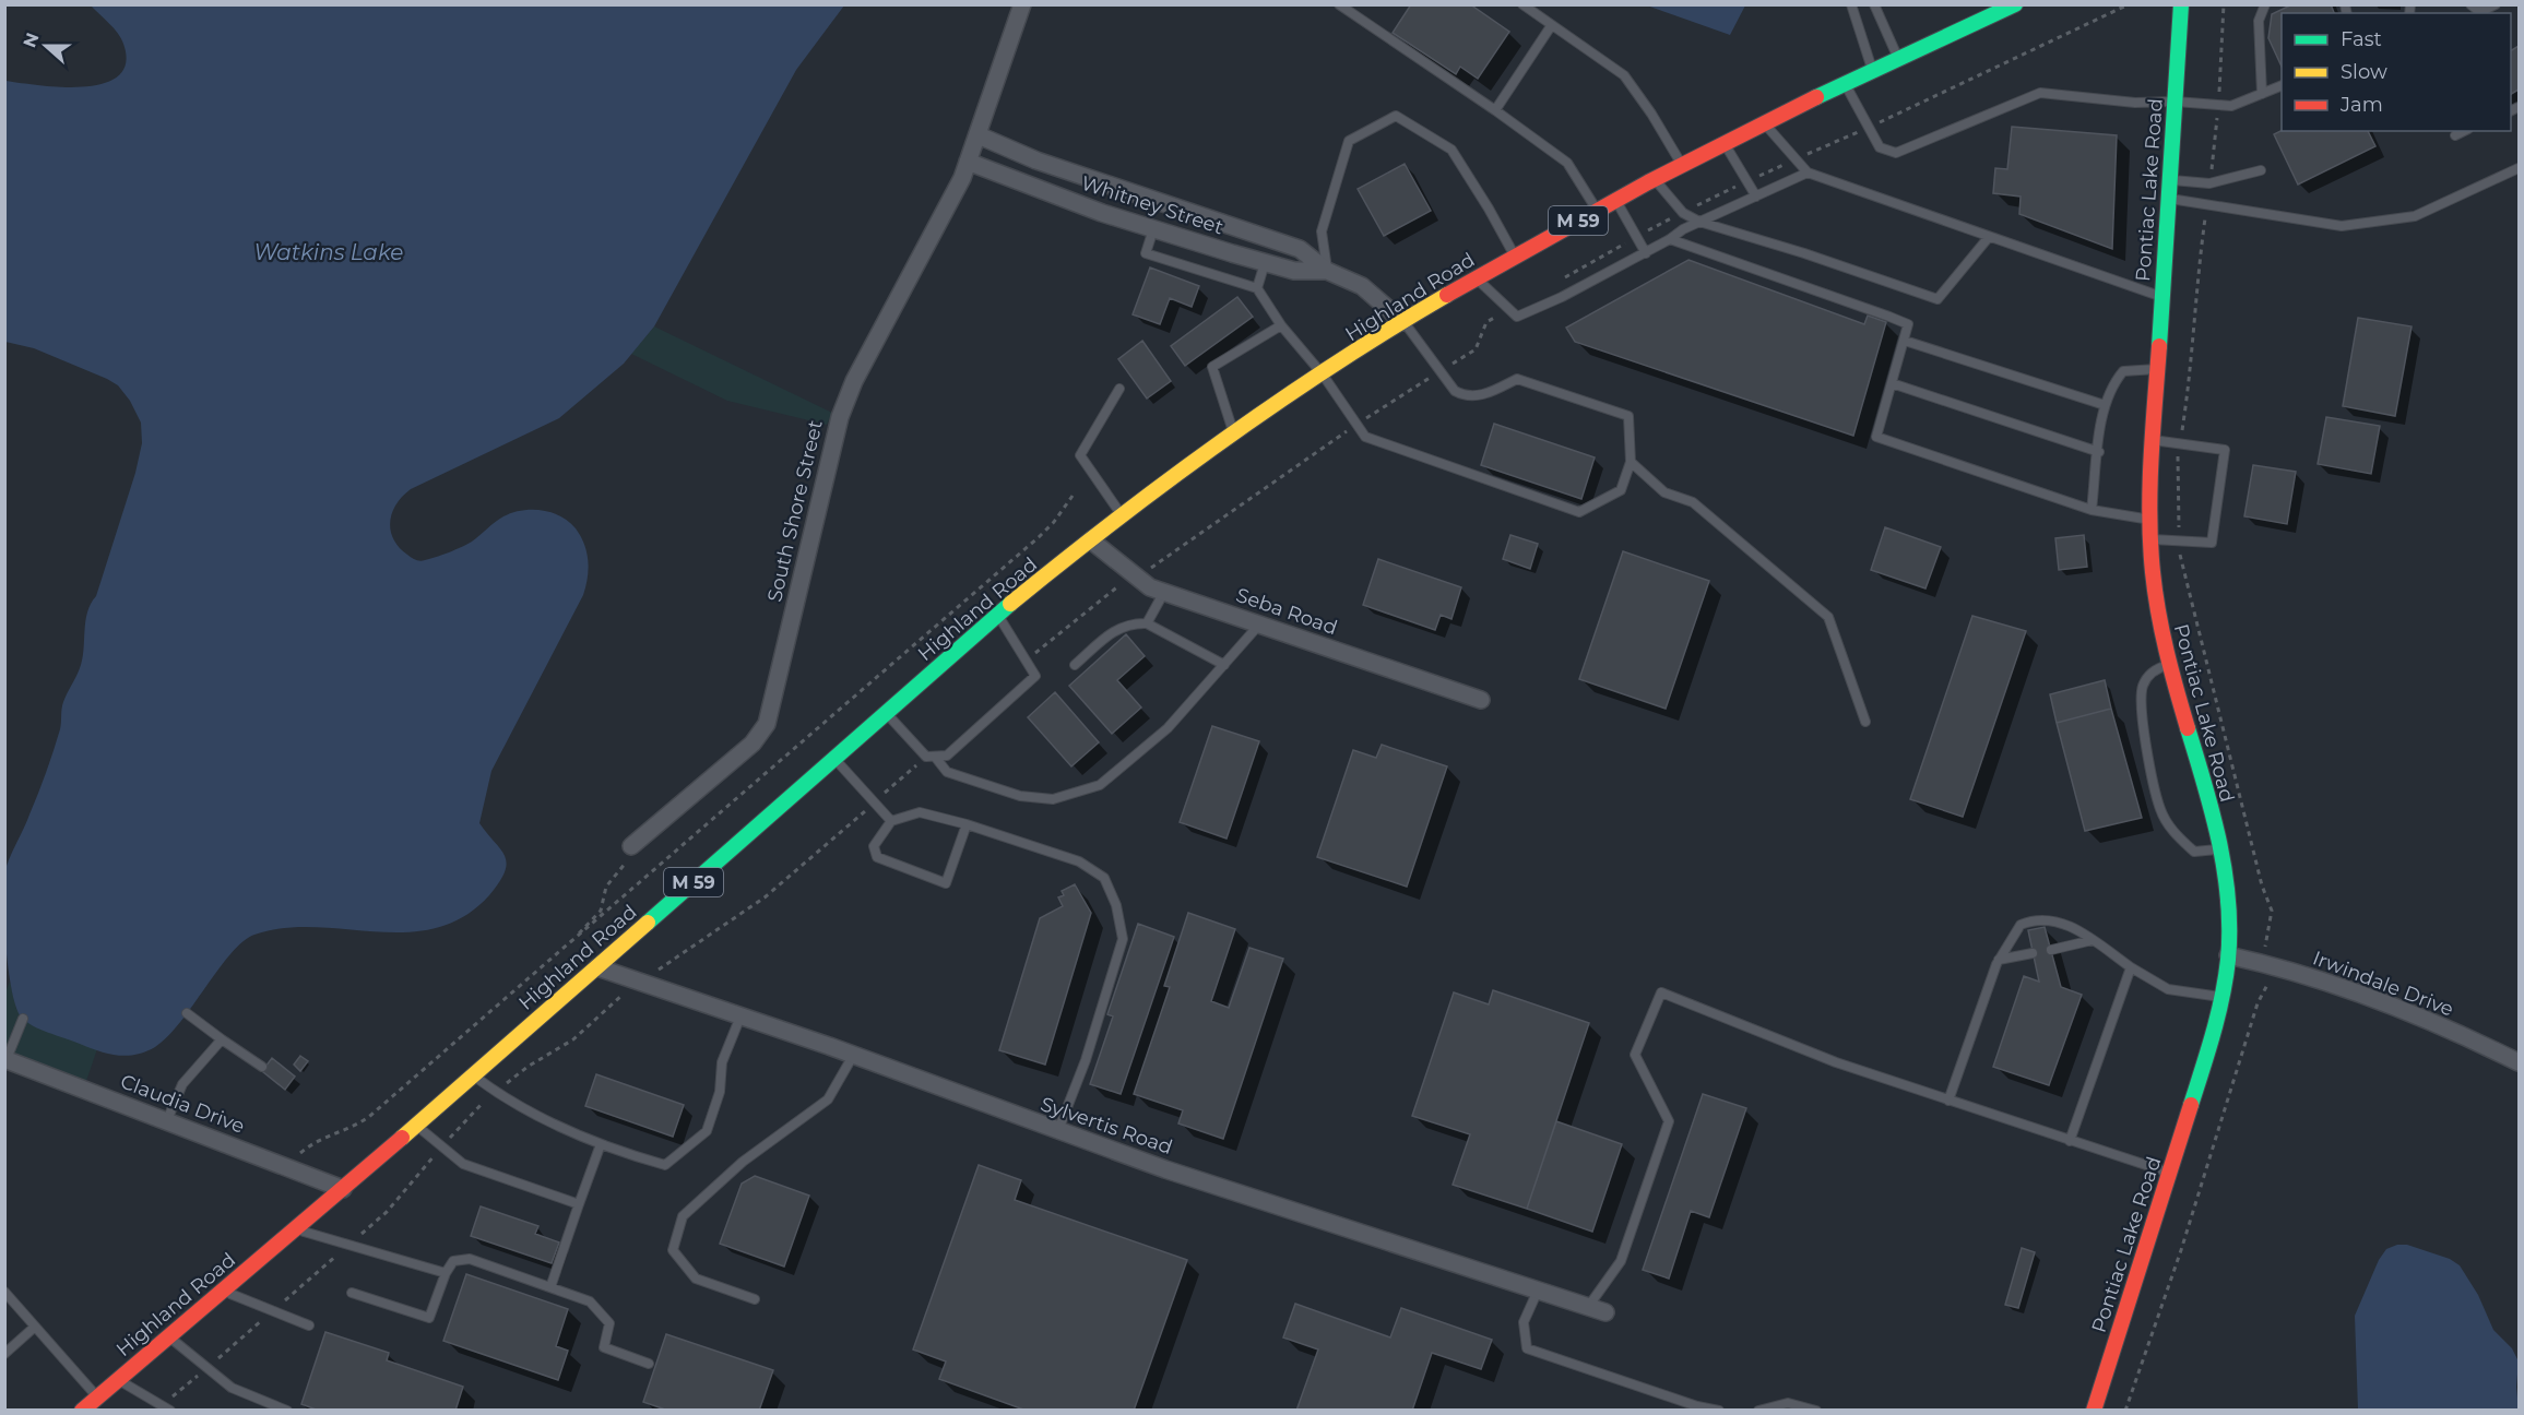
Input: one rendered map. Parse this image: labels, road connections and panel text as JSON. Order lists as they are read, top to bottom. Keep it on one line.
{"streets":{"main road":["Pontiac Lake Road","M 59","Highland Road"],"street":["Whitney Street","South Shore Street","Seba Road","Irwindale Drive","Claudia Drive","Sylvertis Road"]},"crossings":[["Pontiac Lake Road","Irwindale Drive"],["Whitney Street","Highland Road"],["Whitney Street","South Shore Street"],["Highland Road","Seba Road"],["Highland Road","Claudia Drive"],["Highland Road","Sylvertis Road"]],"water":["Watkins Lake"],"legend":["Fast","Slow","Jam"],"north":"left"}
